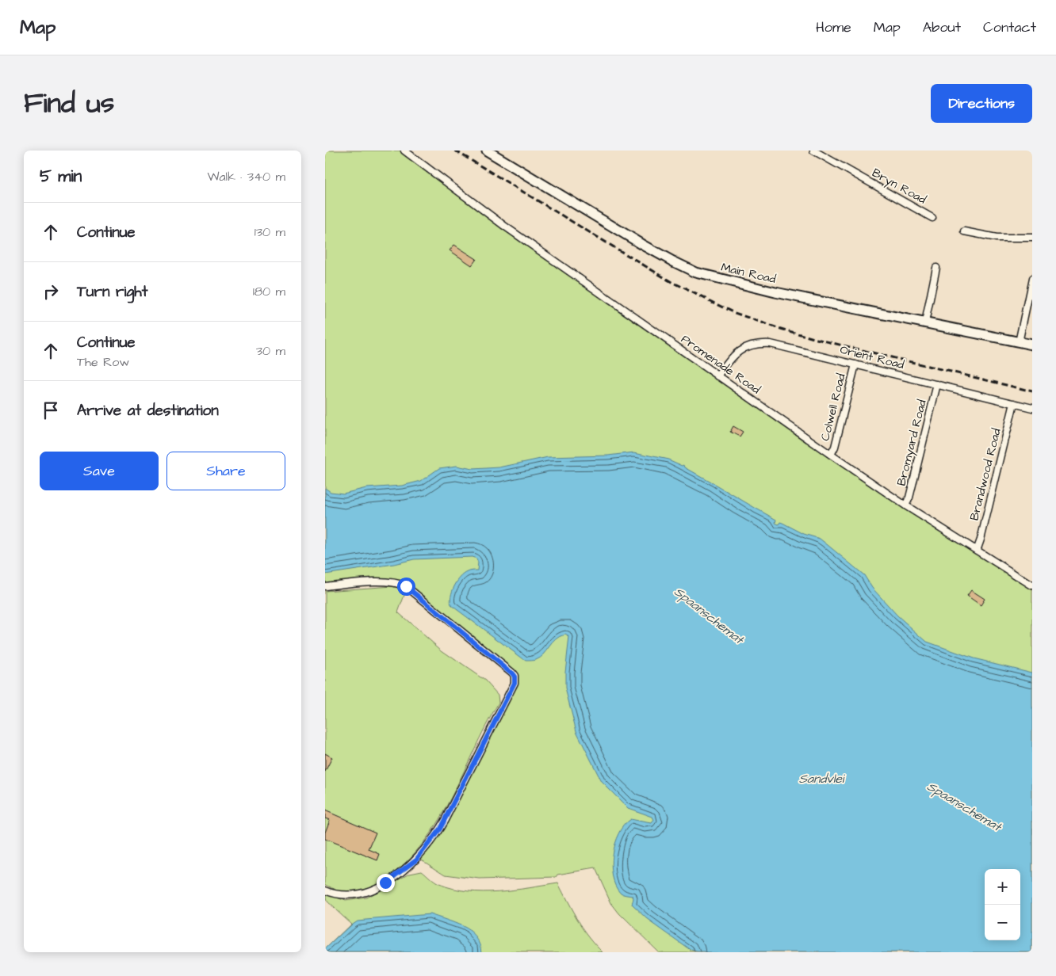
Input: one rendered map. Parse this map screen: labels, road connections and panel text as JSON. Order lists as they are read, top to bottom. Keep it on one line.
{"streets":{"main road":["Main Road"],"street":["Bryn Road","Orient Road","Promenade Road","Colwell Road","Bromyard Road","Brandwood Road"]},"crossings":[["Orient Road","Promenade Road"],["Orient Road","Colwell Road"],["Orient Road","Bromyard Road"],["Orient Road","Brandwood Road"],["Promenade Road","Colwell Road"],["Promenade Road","Bromyard Road"],["Promenade Road","Brandwood Road"]],"water":["Spaanschemat","Sandvlei"],"page":{"header":"Map","nav":["Home","Map","About","Contact"],"title":"Find us","buttons":["Directions",["Save","Share"]],"heading":["5 min","Walk · 340 m"],"list":[["Continue","130 m"],["Turn right","180 m"],["Continue","The Row","30 m"],"Arrive at destination"],"map_buttons":["+","−"]}}
